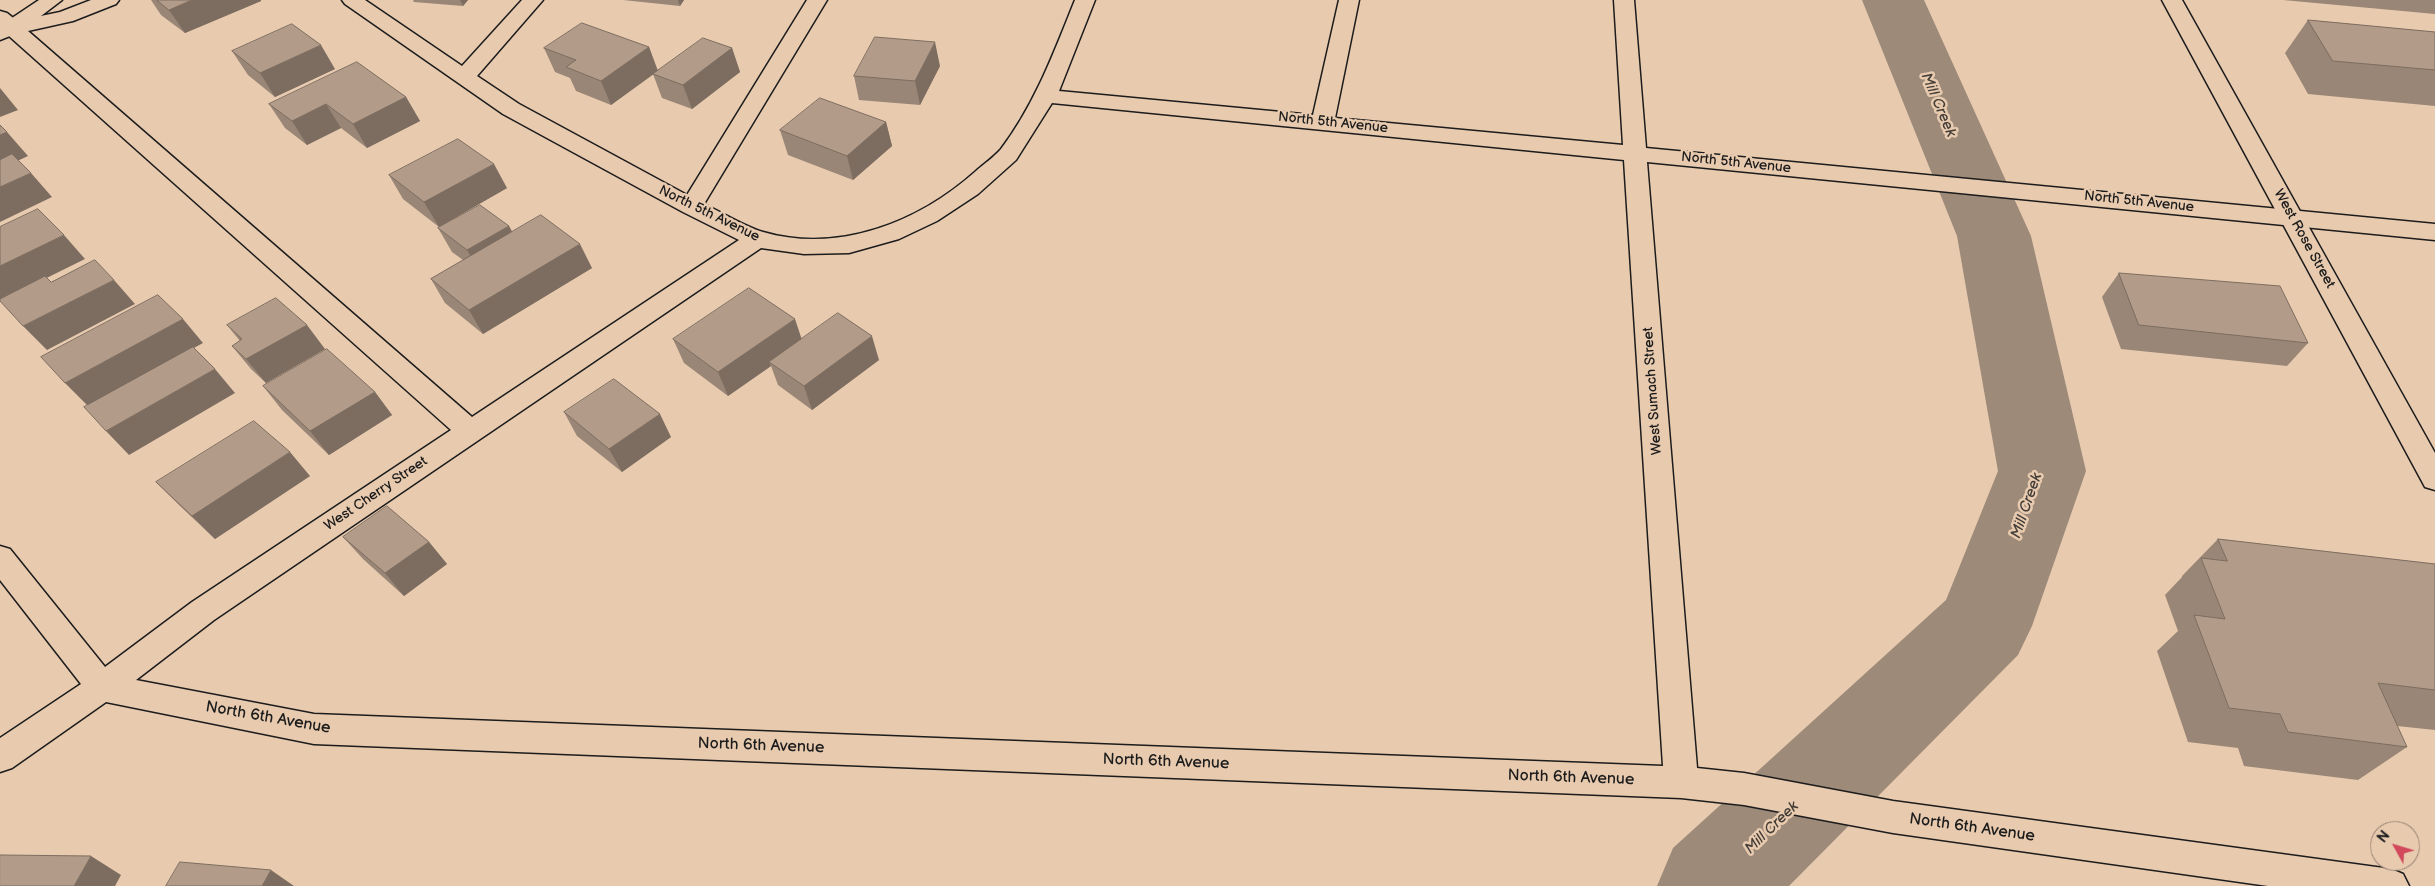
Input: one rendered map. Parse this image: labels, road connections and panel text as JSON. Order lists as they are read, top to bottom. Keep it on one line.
{"streets":{"street":["North 5th Avenue","West Rose Street","West Sumach Street","West Cherry Street","North 6th Avenue"]},"crossings":[["North 5th Avenue","West Rose Street"],["North 5th Avenue","West Sumach Street"],["North 5th Avenue","West Cherry Street"],["West Sumach Street","North 6th Avenue"],["West Cherry Street","North 6th Avenue"]],"water":["Mill Creek"],"north":"top left"}
